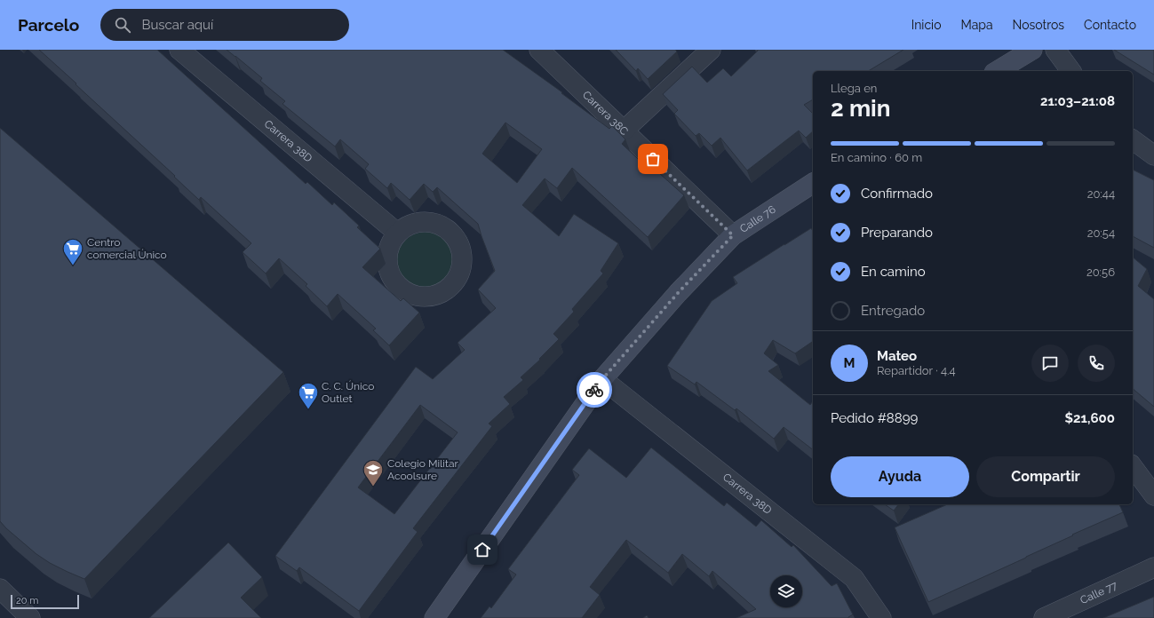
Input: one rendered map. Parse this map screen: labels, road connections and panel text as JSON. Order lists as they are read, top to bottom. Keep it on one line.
{"streets":{"street":["Carrera 38C","Carrera 38D","Calle 76","Calle 77"]},"crossings":[["Carrera 38C","Calle 76"],["Carrera 38D","Calle 76"]],"places":{"supermarket":["Centro comercial Único","C. C. Único Outlet"],"school or university":["Colegio Militar Acoolsure"]},"scale_bar":"20 m","page":{"header":"Parcelo","search":"Buscar aquí","nav":["Inicio","Mapa","Nosotros","Contacto"],"heading":["2 min","Llega en","21:03–21:08"],"panel":["Mateo","Repartidor · 4.4","Pedido #8899","$21,600"],"bar":"En camino · 60 m","list":[["Confirmado","20:44"],["Preparando","20:54"],["En camino","20:56"],"Entregado"],"round":"M","buttons":["Ayuda","Compartir"],"scale":"20 m"}}
